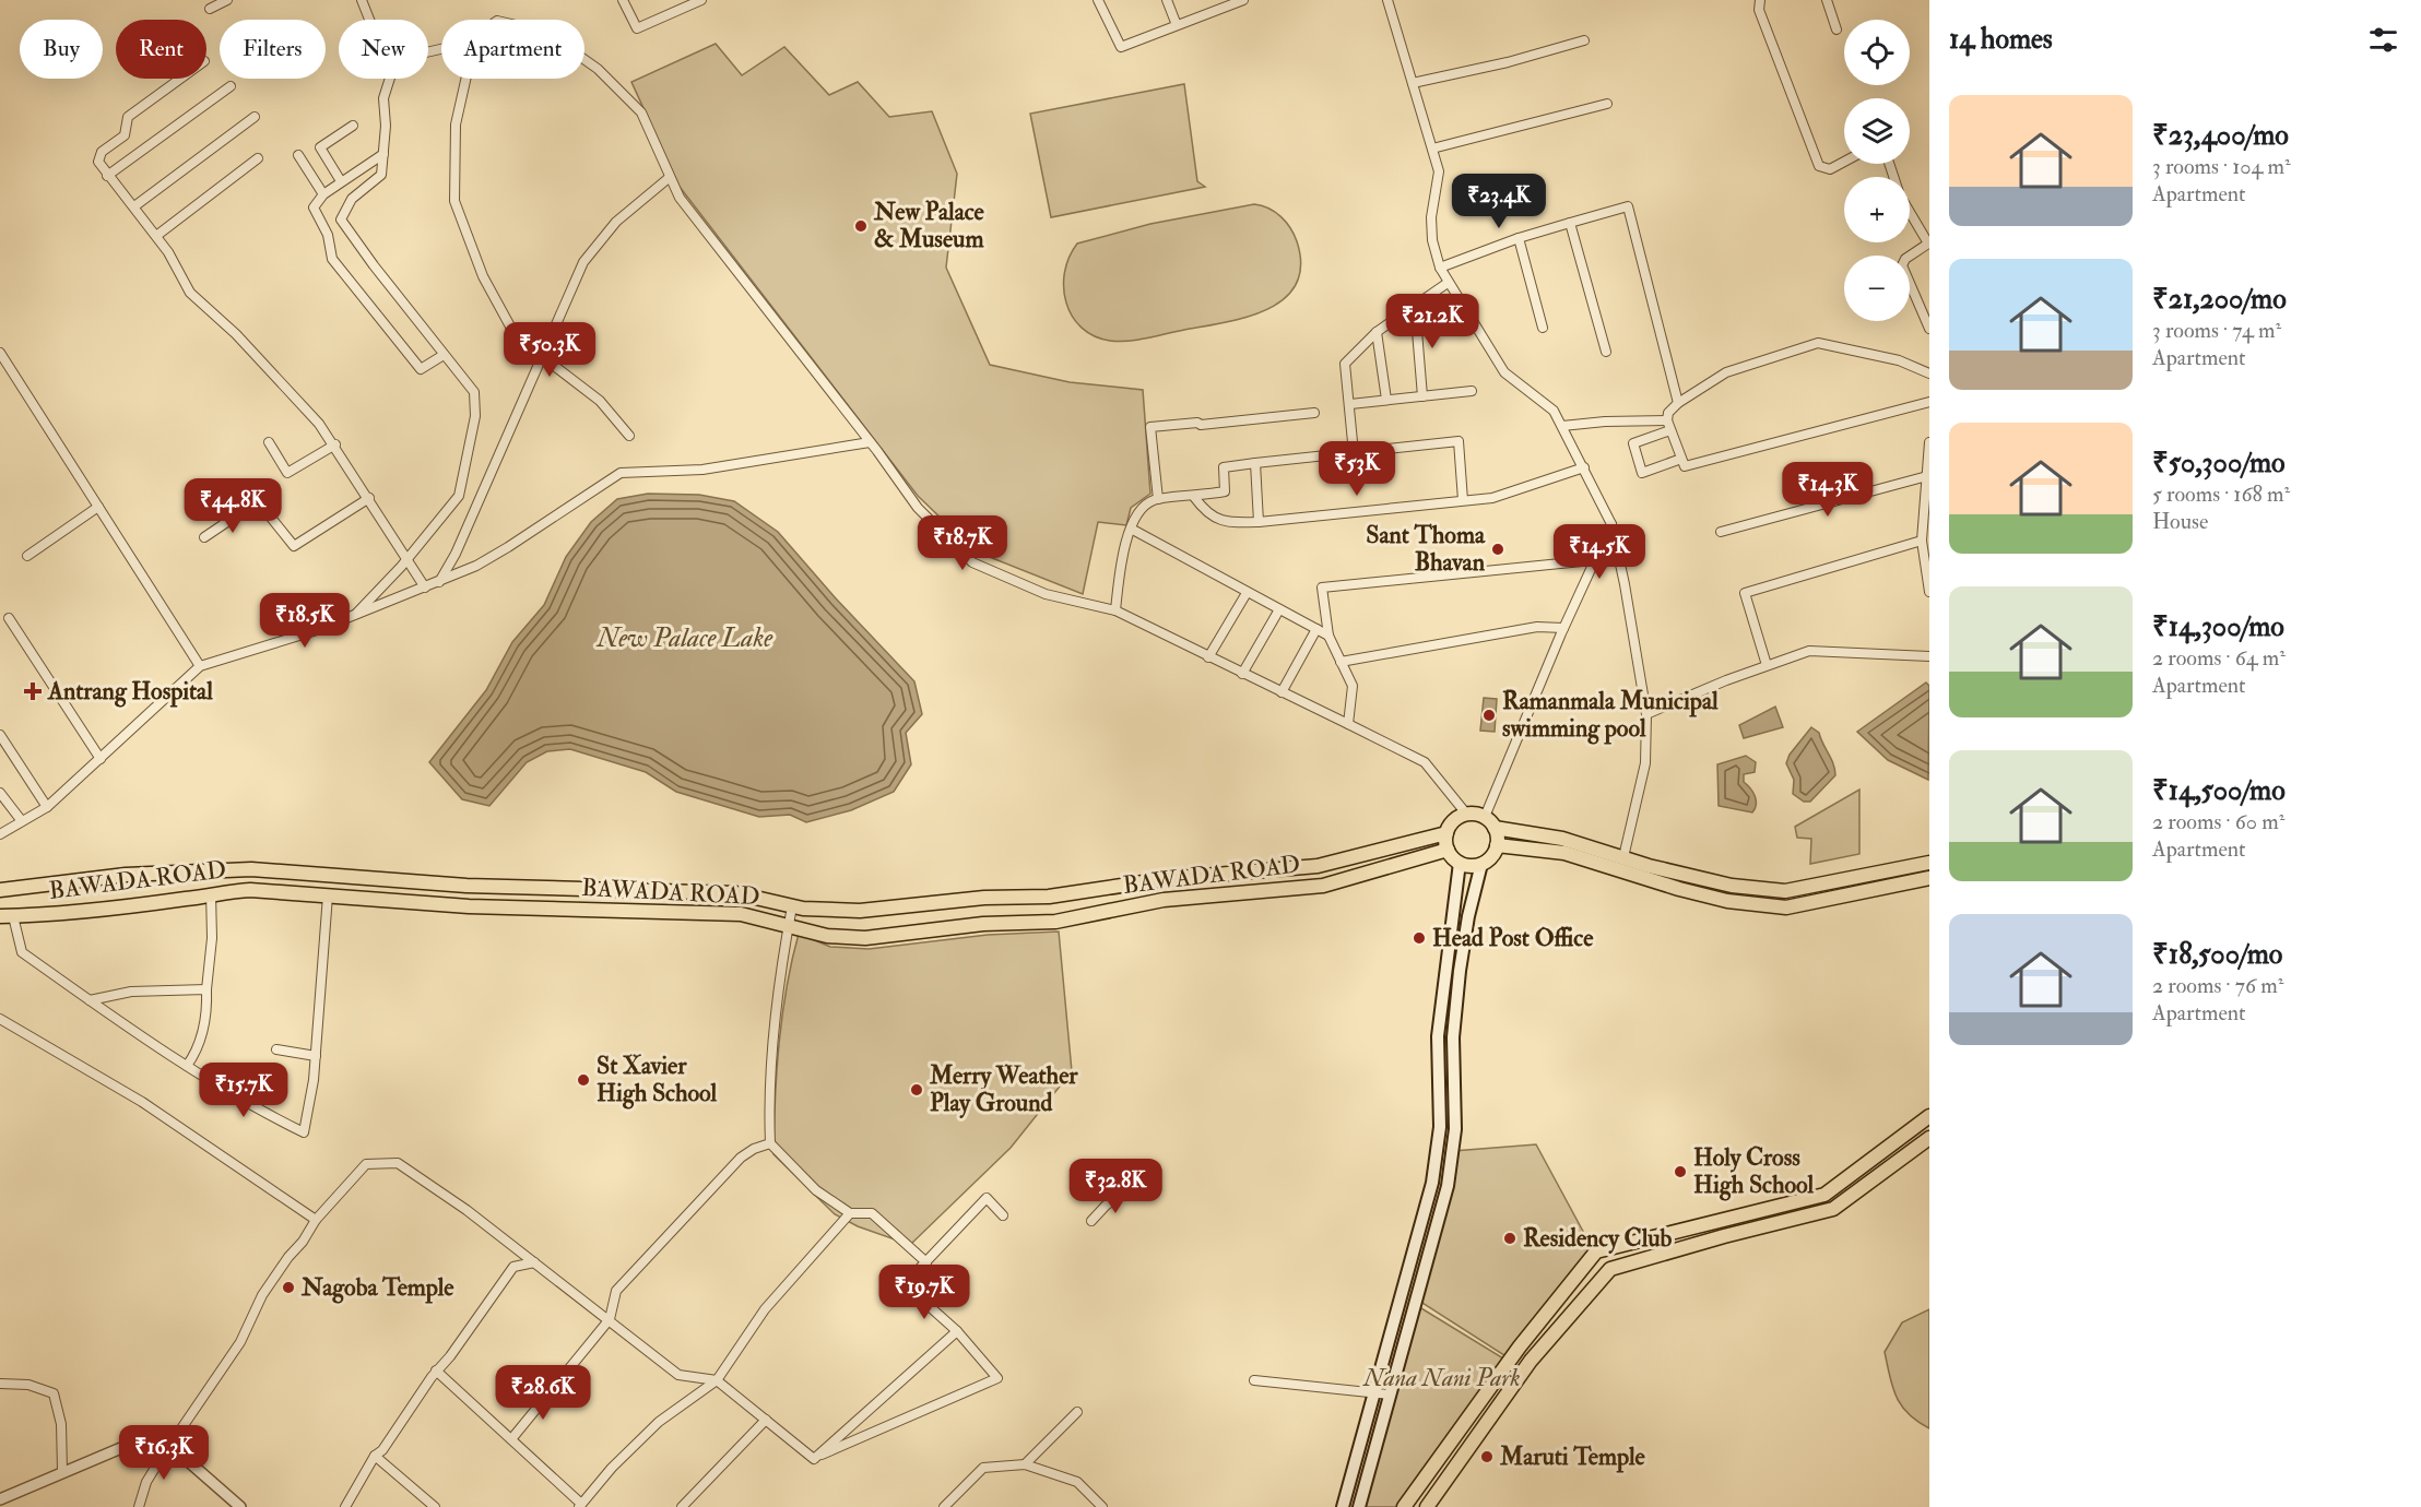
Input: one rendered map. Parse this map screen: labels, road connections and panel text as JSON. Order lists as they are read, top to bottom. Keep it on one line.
{"streets":{"main road":["BAWADA ROAD"]},"water":["New Palace Lake"],"parks":["Nana Nani Park"],"places":{"other":["New Palace & Museum","Sant Thoma Bhavan","Ramanmala Municipal swimming pool","Head Post Office","St Xavier High School","Merry Weather Play Ground","Holy Cross High School","Residency Club","Nagoba Temple","Maruti Temple"],"health":["Antrang Hospital"]},"page":{"heading":"14 homes","map_buttons":["+","−"],"chip":["Buy","Rent","Filters","New","Apartment"],"list":[{"name":"₹23,400/mo","note":"3 rooms · 104 m² · Apartment"},{"name":"₹21,200/mo","note":"3 rooms · 74 m² · Apartment"},{"name":"₹50,300/mo","note":"5 rooms · 168 m² · House"},{"name":"₹14,300/mo","note":"2 rooms · 64 m² · Apartment"},{"name":"₹14,500/mo","note":"2 rooms · 60 m² · Apartment"},{"name":"₹18,500/mo","note":"2 rooms · 76 m² · Apartment"}],"price":["₹23.4K","₹21.2K","₹50.3K","₹53K","₹14.3K","₹44.8K","₹18.7K","₹14.5K","₹18.5K","₹15.7K","₹32.8K","₹19.7K","₹28.6K","₹16.3K"]}}
